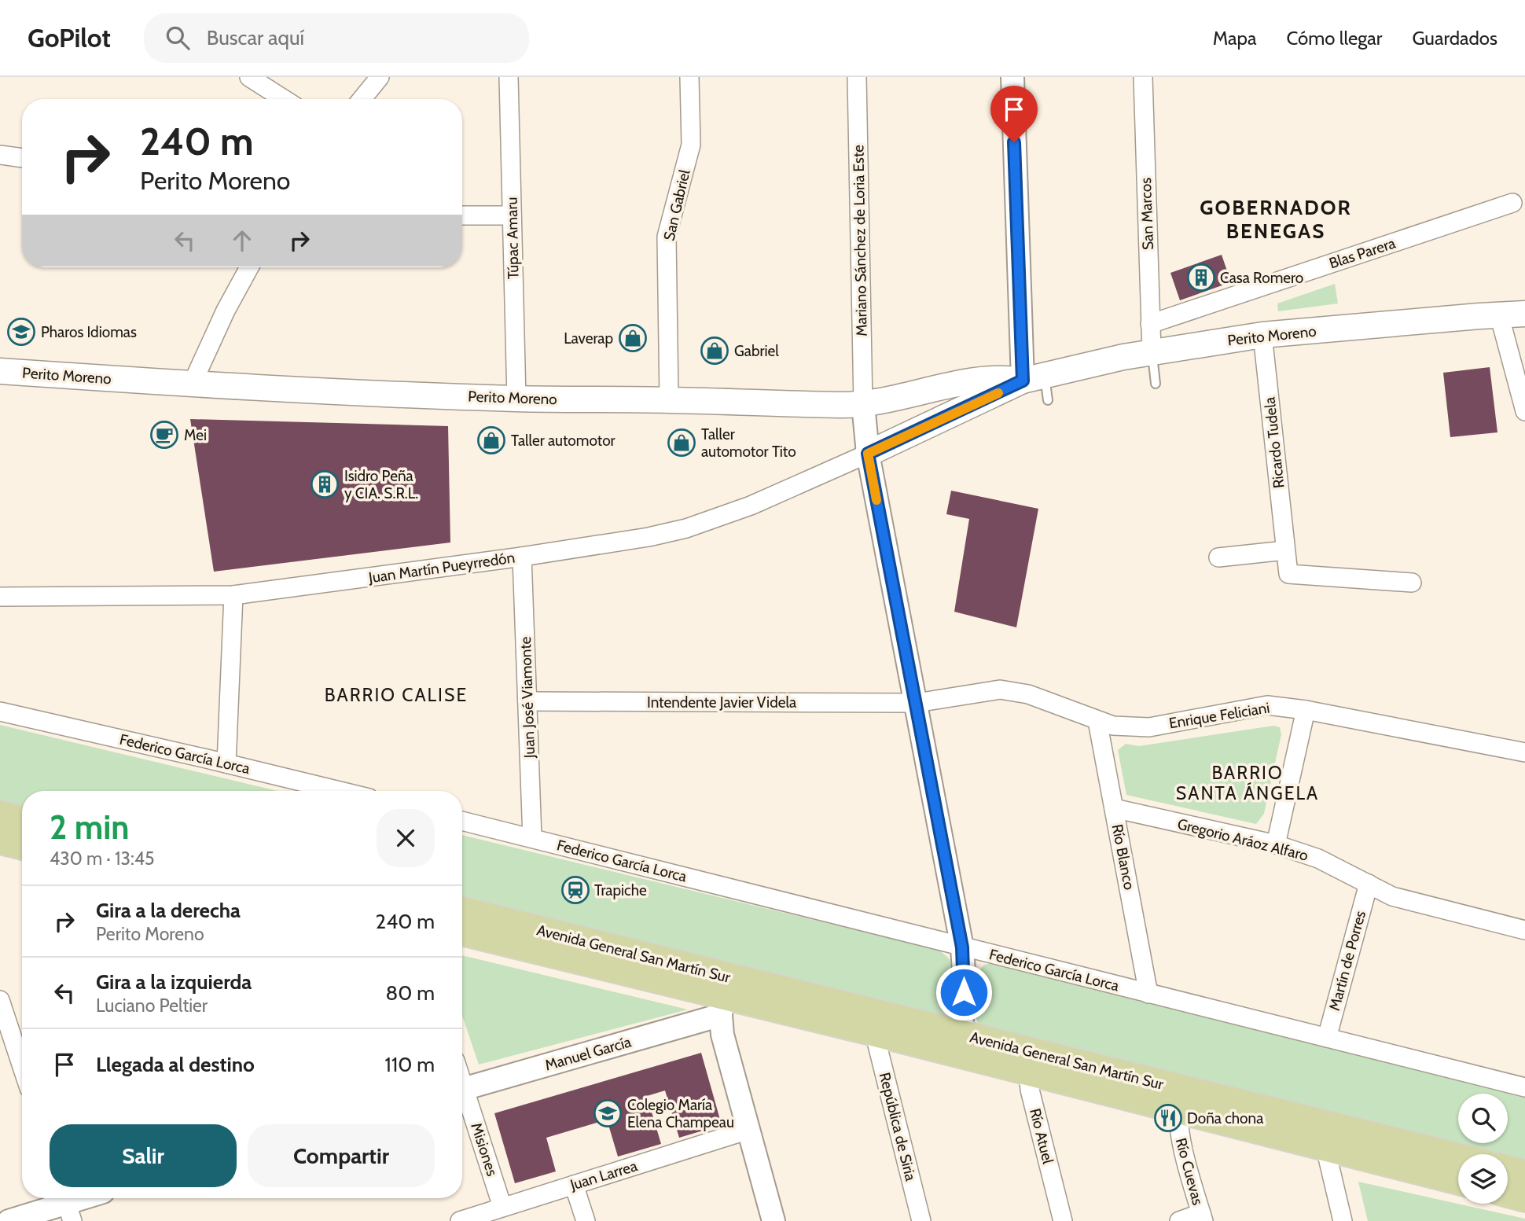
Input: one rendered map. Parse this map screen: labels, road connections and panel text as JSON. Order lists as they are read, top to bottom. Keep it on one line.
{"streets":{"main road":["Perito Moreno","Avenida General San Martín Sur"],"street":["San Gabriel","San Marcos","Túpac Amaru","Mariano Sánchez de Loria Este","Blas Parera","Ricardo Tudela","Juan Martín Pueyrredón","Juan José Viamonte","Intendente Javier Videla","Enrique Feliciani","Federico García Lorca","Gregorio Aráoz Alfaro","Río Blanco","Martín de Porres","Manuel García","República de Siria","Río Atuel","Misiones","Río Cuevas","Juan Larrea"]},"crossings":[["San Gabriel","Perito Moreno"],["San Marcos","Blas Parera"],["San Marcos","Perito Moreno"],["Túpac Amaru","Perito Moreno"],["Mariano Sánchez de Loria Este","Perito Moreno"],["Perito Moreno","Ricardo Tudela"],["Perito Moreno","Juan Martín Pueyrredón"],["Juan Martín Pueyrredón","Juan José Viamonte"],["Juan José Viamonte","Intendente Javier Videla"],["Juan José Viamonte","Federico García Lorca"],["Intendente Javier Videla","Enrique Feliciani"],["Enrique Feliciani","Río Blanco"],["Federico García Lorca","Río Blanco"],["Federico García Lorca","Martín de Porres"],["Gregorio Aráoz Alfaro","Río Blanco"],["Gregorio Aráoz Alfaro","Martín de Porres"],["Avenida General San Martín Sur","Manuel García"],["Avenida General San Martín Sur","República de Siria"],["Avenida General San Martín Sur","Río Atuel"],["Avenida General San Martín Sur","Río Cuevas"],["Misiones","Juan Larrea"]],"districts":["GOBERNADOR BENEGAS","BARRIO CALISE","BARRIO SANTA ÁNGELA"],"places":{"building":["Casa Romero","Isidro Peña y CIA. S.R.L."],"school or university":["Pharos Idiomas","Colegio María Elena Champeau"],"shop":["Laverap","Gabriel","Taller automotor","Taller automotor Tito"],"cafe":["Mei"],"station":["Trapiche"],"restaurant":["Doña chona"]},"page":{"header":"GoPilot","search":"Buscar aquí","nav":["Mapa","Cómo llegar","Guardados"],"turn":["240 m","Perito Moreno"],"heading":["2 min","430 m · 13:45"],"list":[{"name":"Gira a la derecha","note":"Perito Moreno","value":"240 m"},{"name":"Gira a la izquierda","note":"Luciano Peltier","value":"80 m"},{"name":"Llegada al destino","value":"110 m"}],"buttons":["Salir","Compartir"]}}
